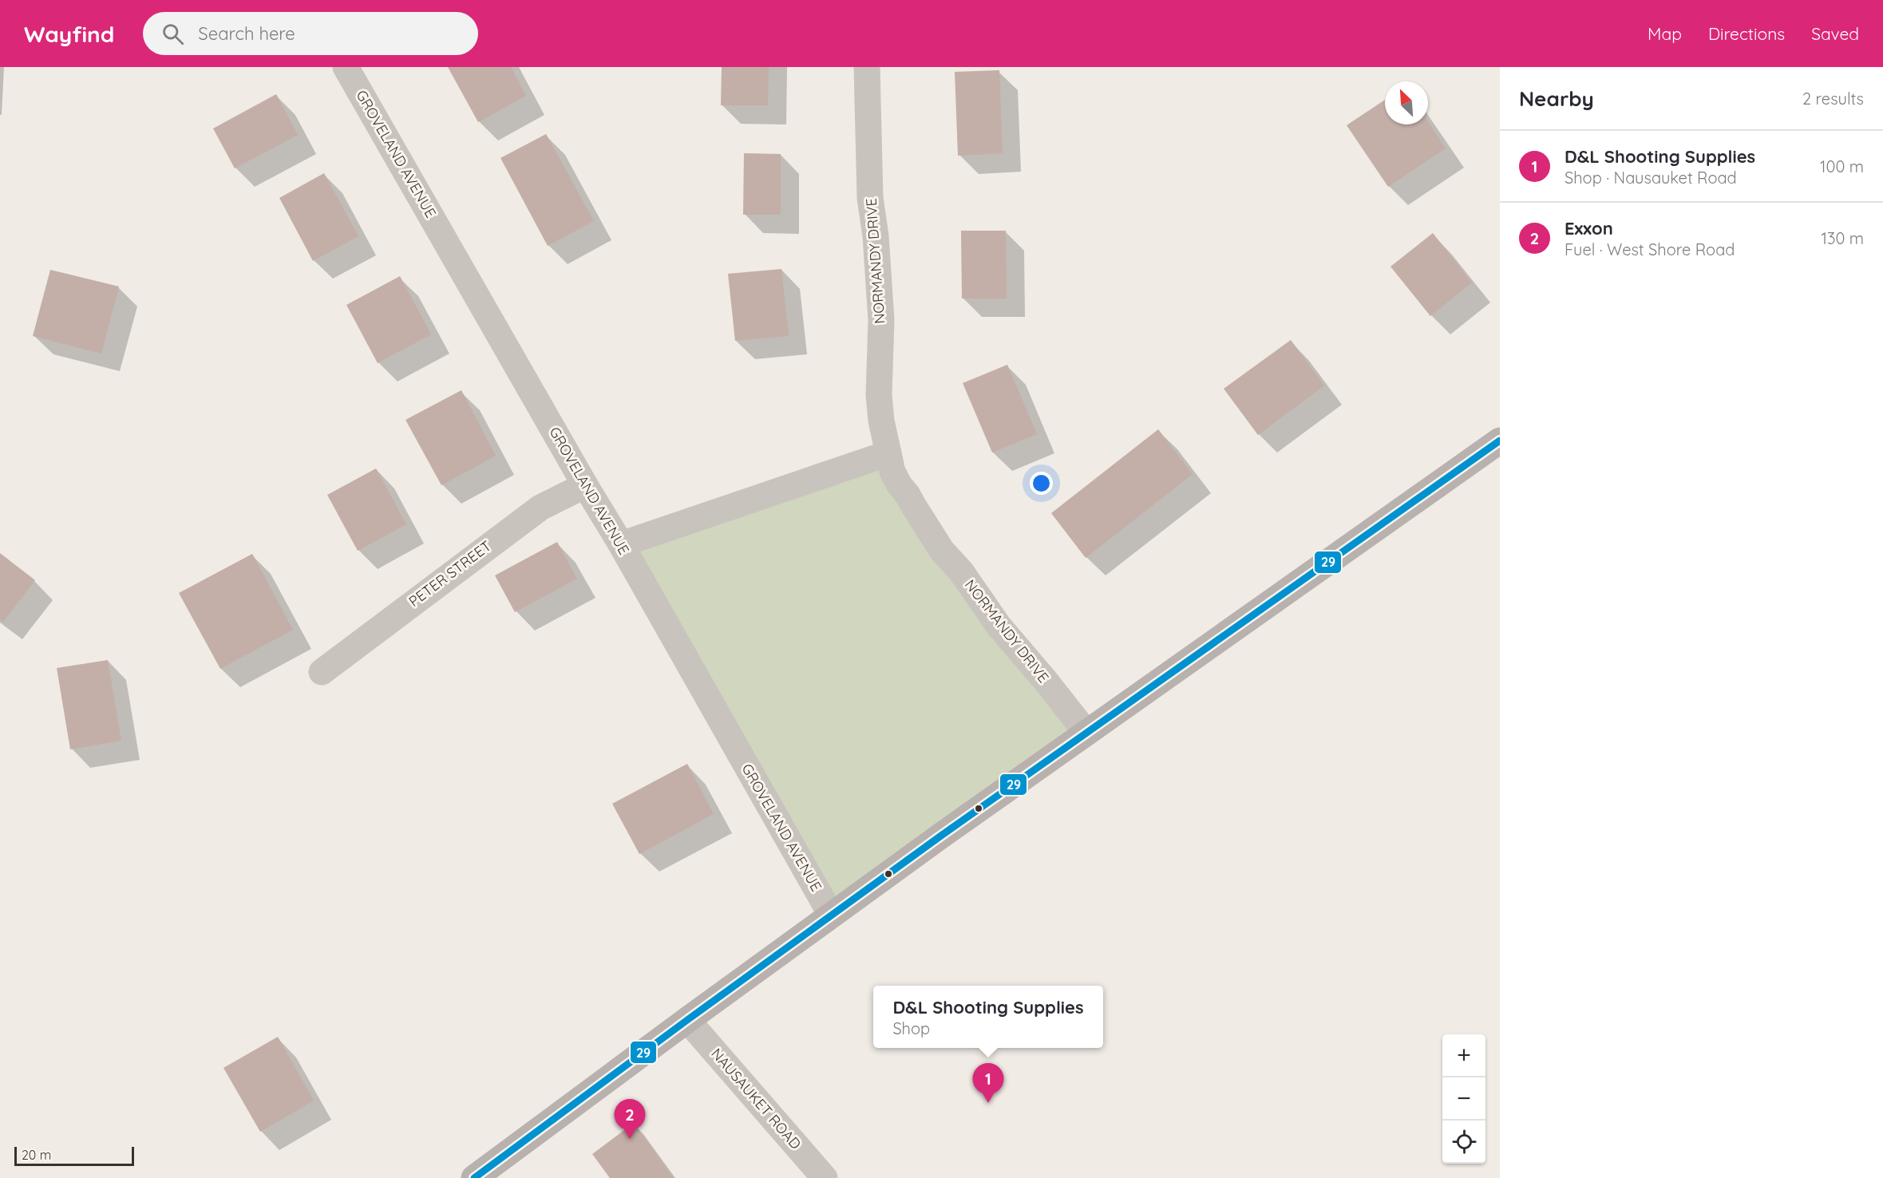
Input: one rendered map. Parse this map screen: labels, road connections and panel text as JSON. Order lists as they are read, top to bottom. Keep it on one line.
{"streets":{"street":["GROVELAND AVENUE","NORMANDY DRIVE","PETER STREET","NAUSAUKET ROAD"]},"crossings":[["GROVELAND AVENUE","PETER STREET"]],"lines":["transit line 29"],"scale_bar":"20 m","north":"top left","page":{"header":"Wayfind","search":"Search here","nav":["Map","Directions","Saved"],"heading":["Nearby","2 results"],"list":[{"mark":"1","name":"D&L Shooting Supplies","note":"Shop · Nausauket Road","value":"100 m"},{"mark":"2","name":"Exxon","note":"Fuel · West Shore Road","value":"130 m"}],"popup":["D&L Shooting Supplies","Shop"],"map_buttons":["+","−"],"pins":["1","2"],"scale":"20 m"}}
